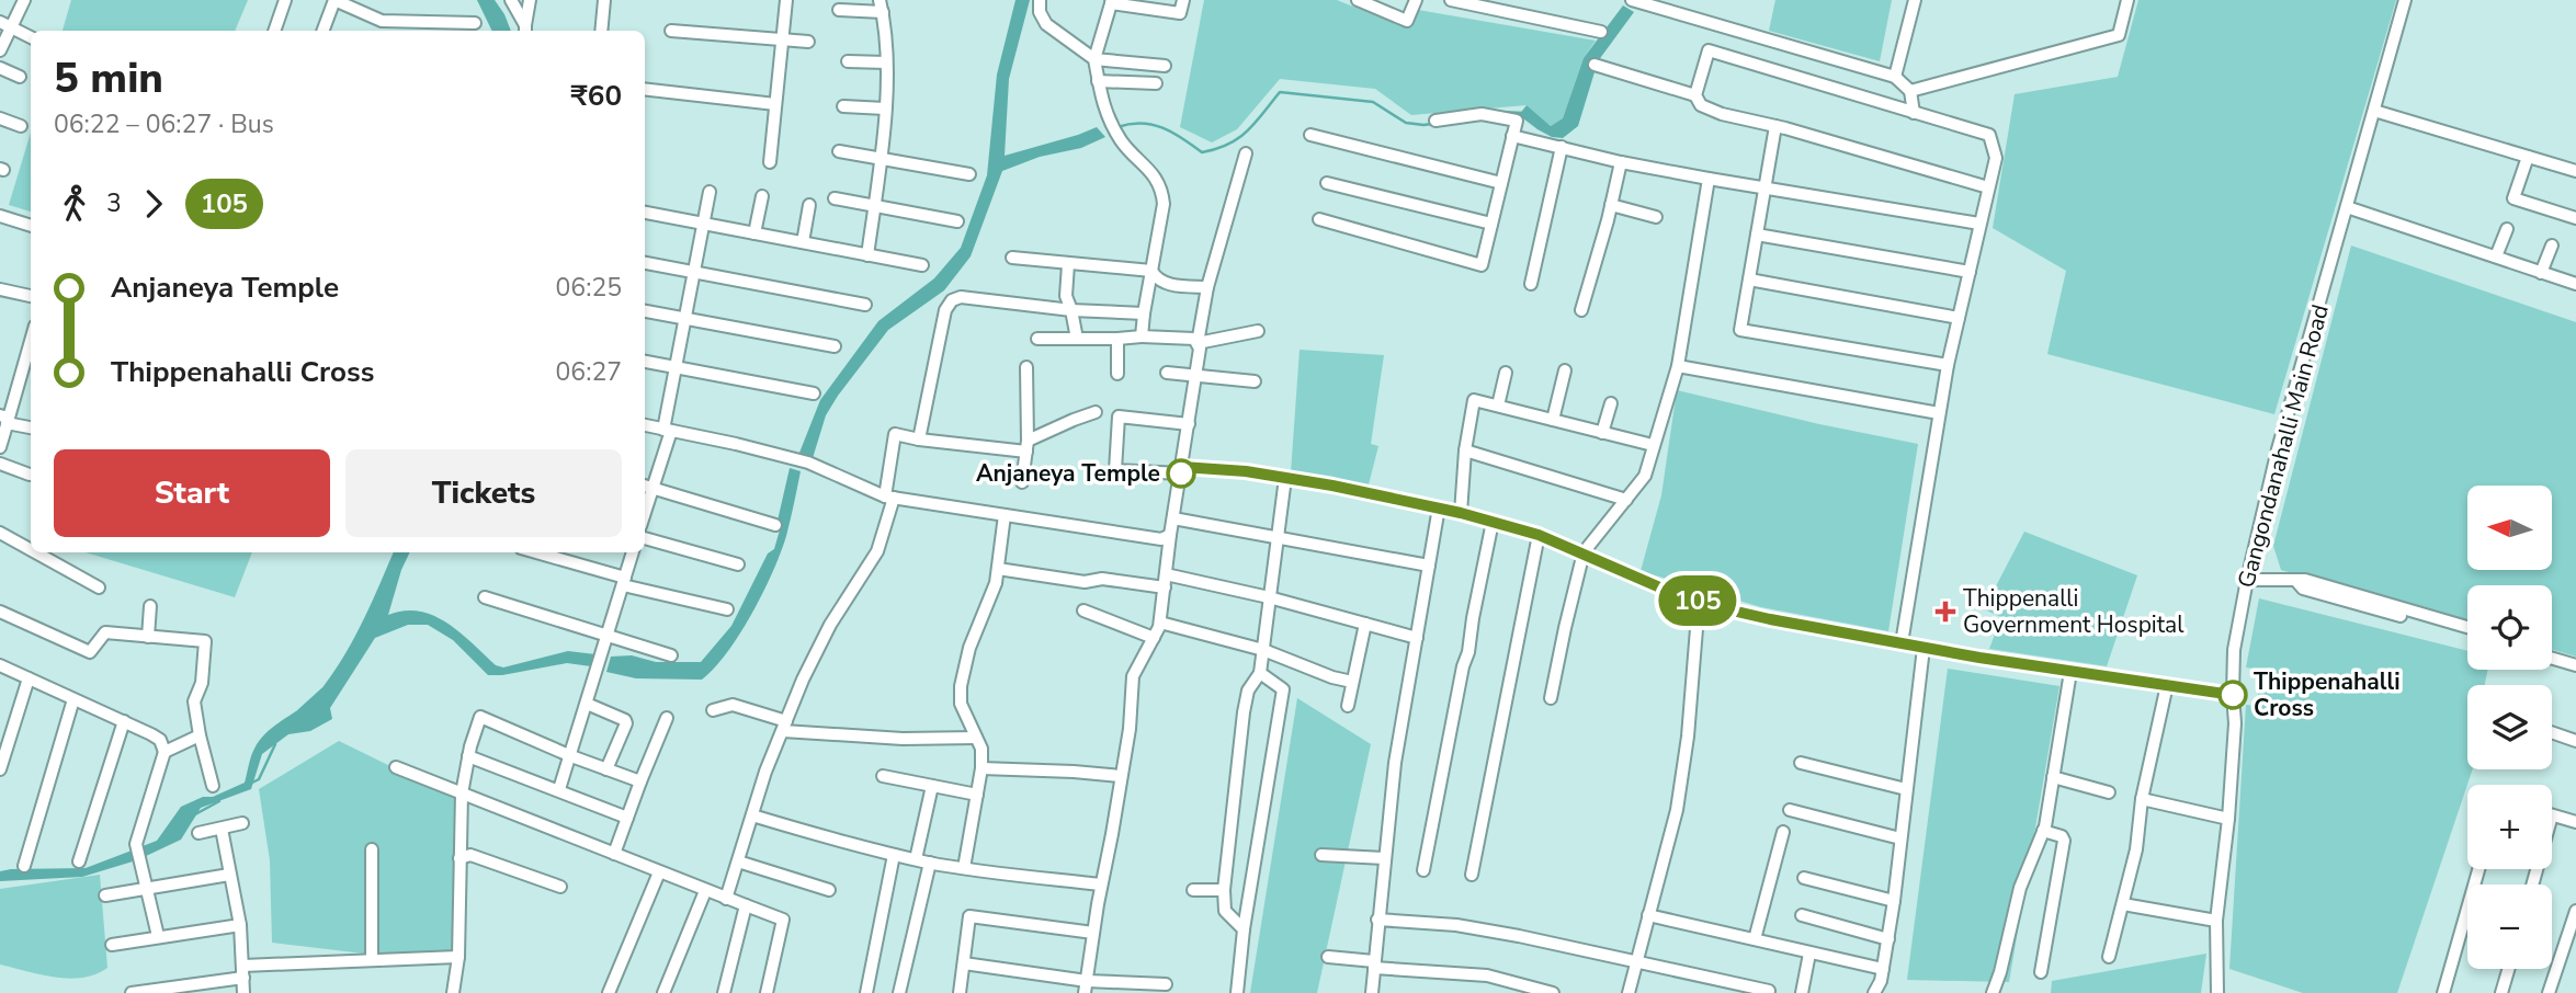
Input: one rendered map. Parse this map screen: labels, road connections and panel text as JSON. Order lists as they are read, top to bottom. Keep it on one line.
{"streets":{"street":["Gangondanahalli Main Road"]},"places":{"other":["Anjaneya Temple","Thippenahalli Cross"],"health":["Thippenalli Government Hospital"]},"lines":["bus line 105"],"north":"left","page":{"on_map":"105","heading":["5 min","06:22 – 06:27 · Bus","₹60"],"legs":["3","105"],"list":[{"name":"Anjaneya Temple","value":"06:25"},{"name":"Thippenahalli Cross","value":"06:27"}],"buttons":["Start","Tickets"],"map_buttons":["+","−"]}}
